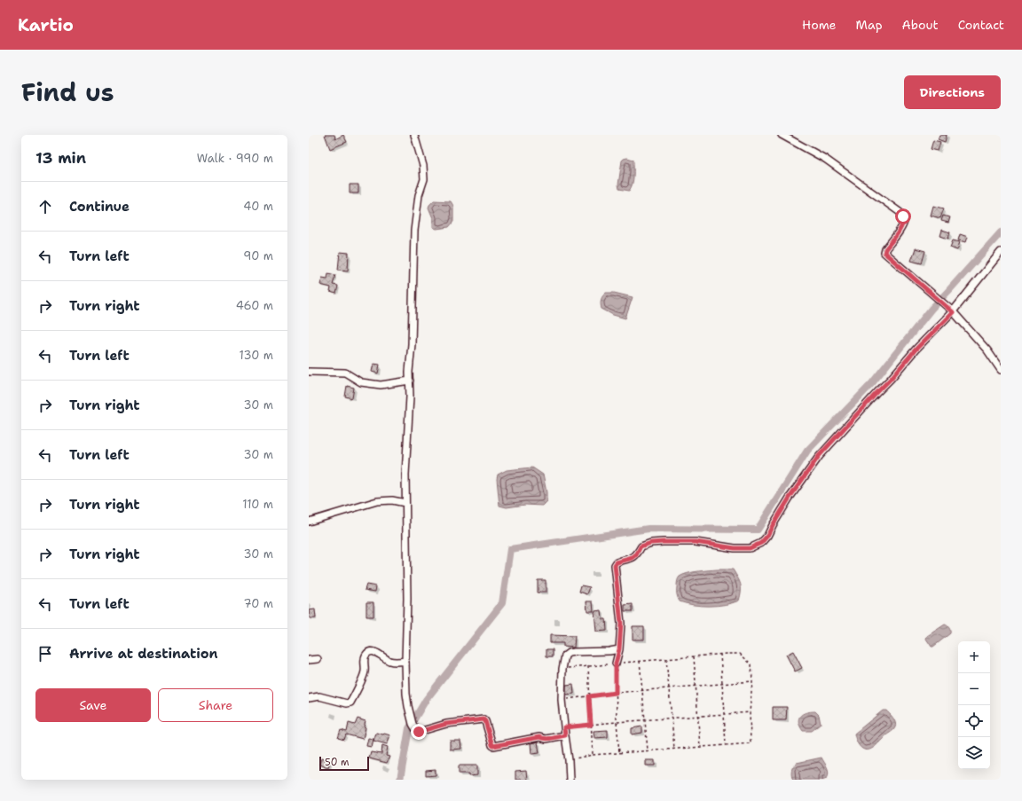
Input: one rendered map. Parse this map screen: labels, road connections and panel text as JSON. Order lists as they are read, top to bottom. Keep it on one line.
{"scale_bar":"50 m","page":{"header":"Kartio","nav":["Home","Map","About","Contact"],"title":"Find us","buttons":["Directions",["Save","Share"]],"heading":["13 min","Walk · 990 m"],"list":[["Continue","40 m"],["Turn left","90 m"],["Turn right","460 m"],["Turn left","130 m"],["Turn right","30 m"],["Turn left","30 m"],["Turn right","110 m"],["Turn right","30 m"],["Turn left","70 m"],"Arrive at destination"],"map_buttons":["+","−"],"scale":"50 m"}}
